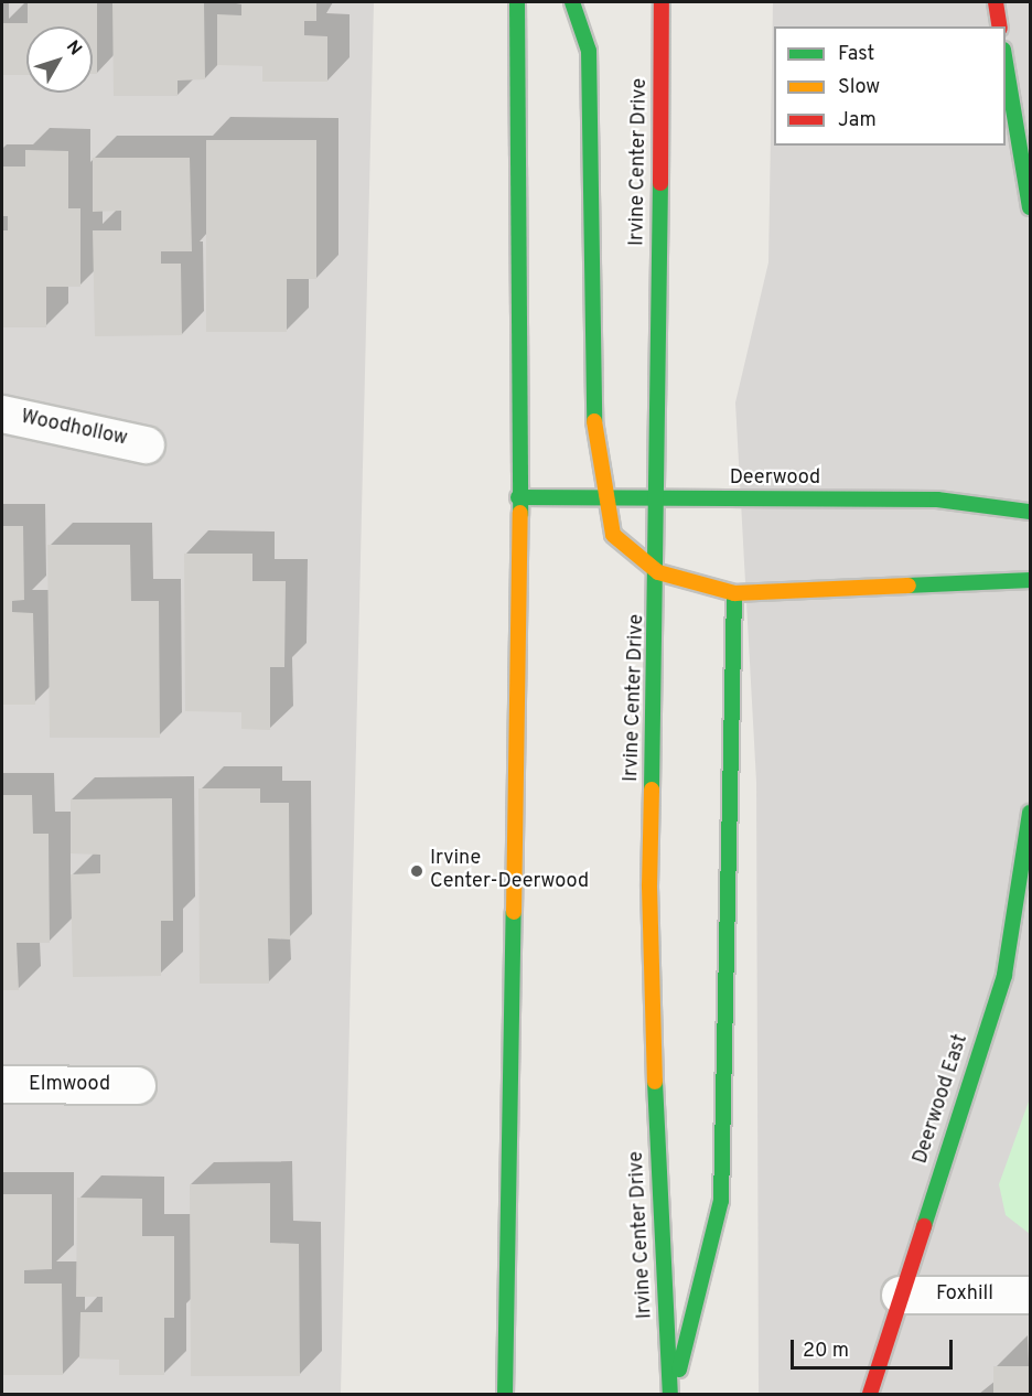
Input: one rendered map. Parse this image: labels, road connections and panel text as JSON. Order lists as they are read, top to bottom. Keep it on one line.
{"streets":{"main road":["Irvine Center Drive","Deerwood","Deerwood East"],"street":["Woodhollow","Elmwood","Foxhill"]},"crossings":[["Irvine Center Drive","Deerwood"],["Deerwood East","Foxhill"]],"places":["Irvine Center-Deerwood"],"legend":["Fast","Slow","Jam"],"scale_bar":"20 m","north":"top right"}
